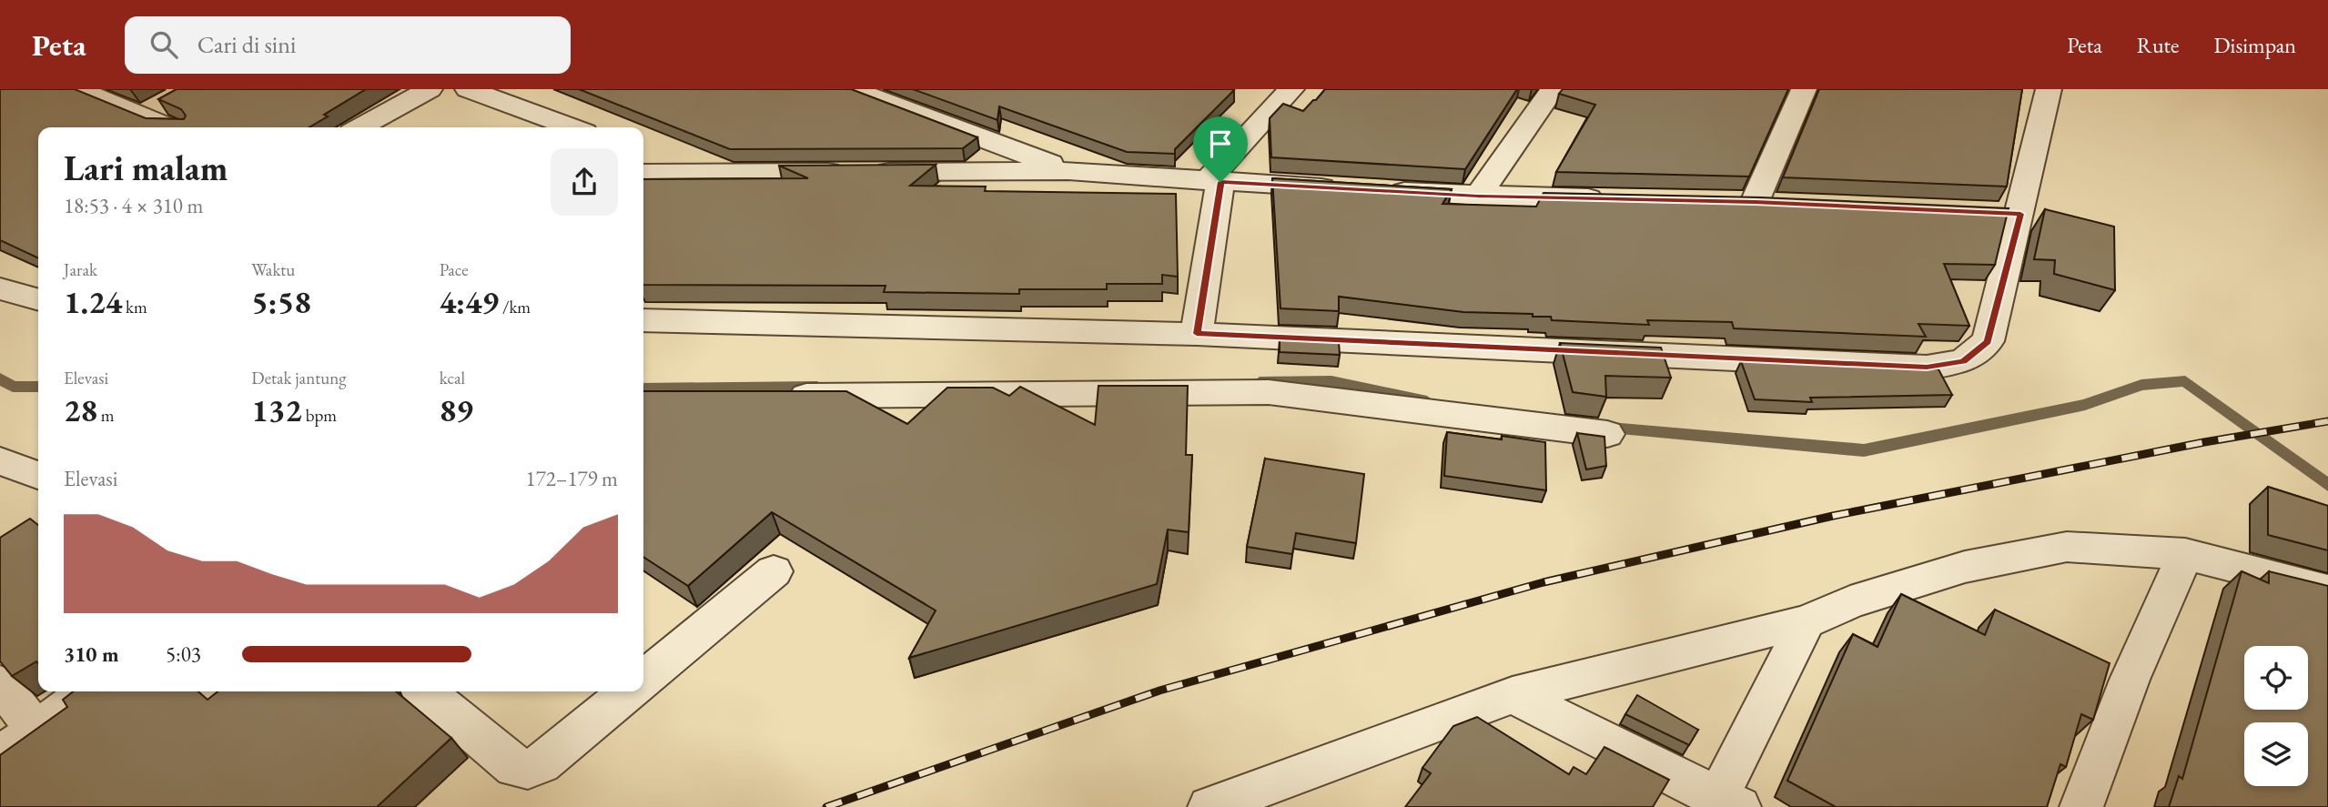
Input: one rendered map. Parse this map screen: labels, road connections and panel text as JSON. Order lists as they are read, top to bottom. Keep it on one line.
{"page":{"header":"Peta","search":"Cari di sini","nav":["Peta","Rute","Disimpan"],"heading":["Lari malam","18:53 · 4 × 310 m"],"stats":[["Jarak","1.24 km"],["Waktu","5:58"],["Pace","4:49 /km"],["Elevasi","28 m"],["Detak jantung","132 bpm"],["kcal","89"]],"chart":["Elevasi","172–179 m"],"list":[{"name":"310 m","note":"5:03"}]}}
